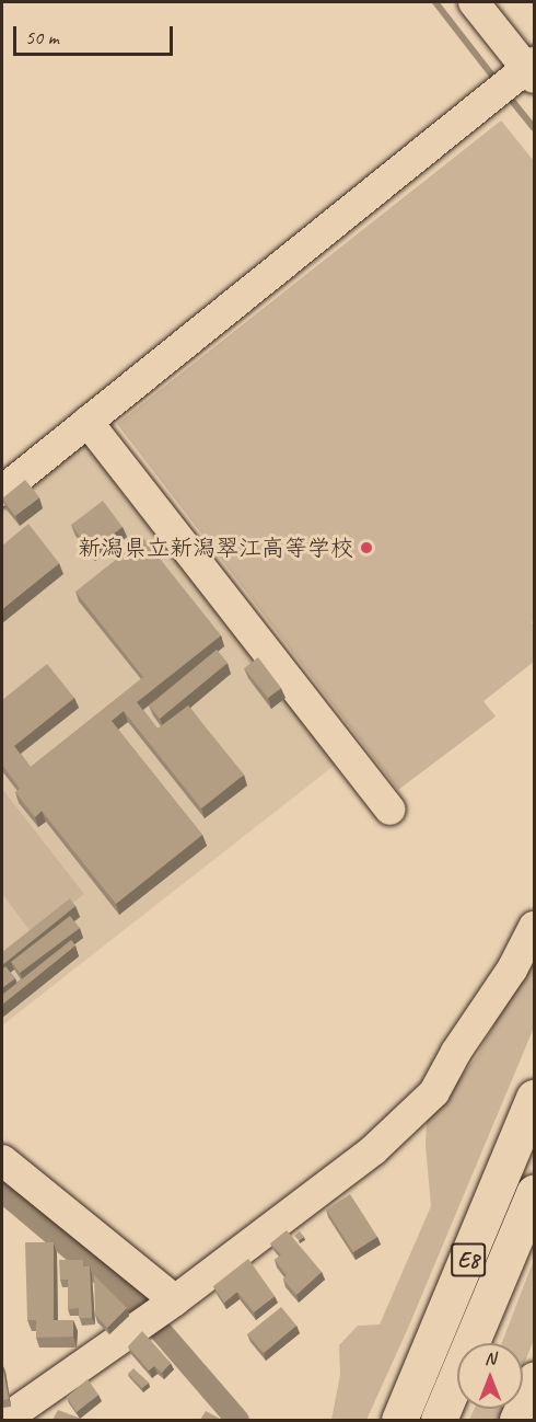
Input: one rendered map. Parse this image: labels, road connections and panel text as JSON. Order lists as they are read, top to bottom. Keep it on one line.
{"streets":{"highway":["E8"]},"places":["新潟県立新潟翠江高等学校"],"scale_bar":"50 m","north":"top"}
